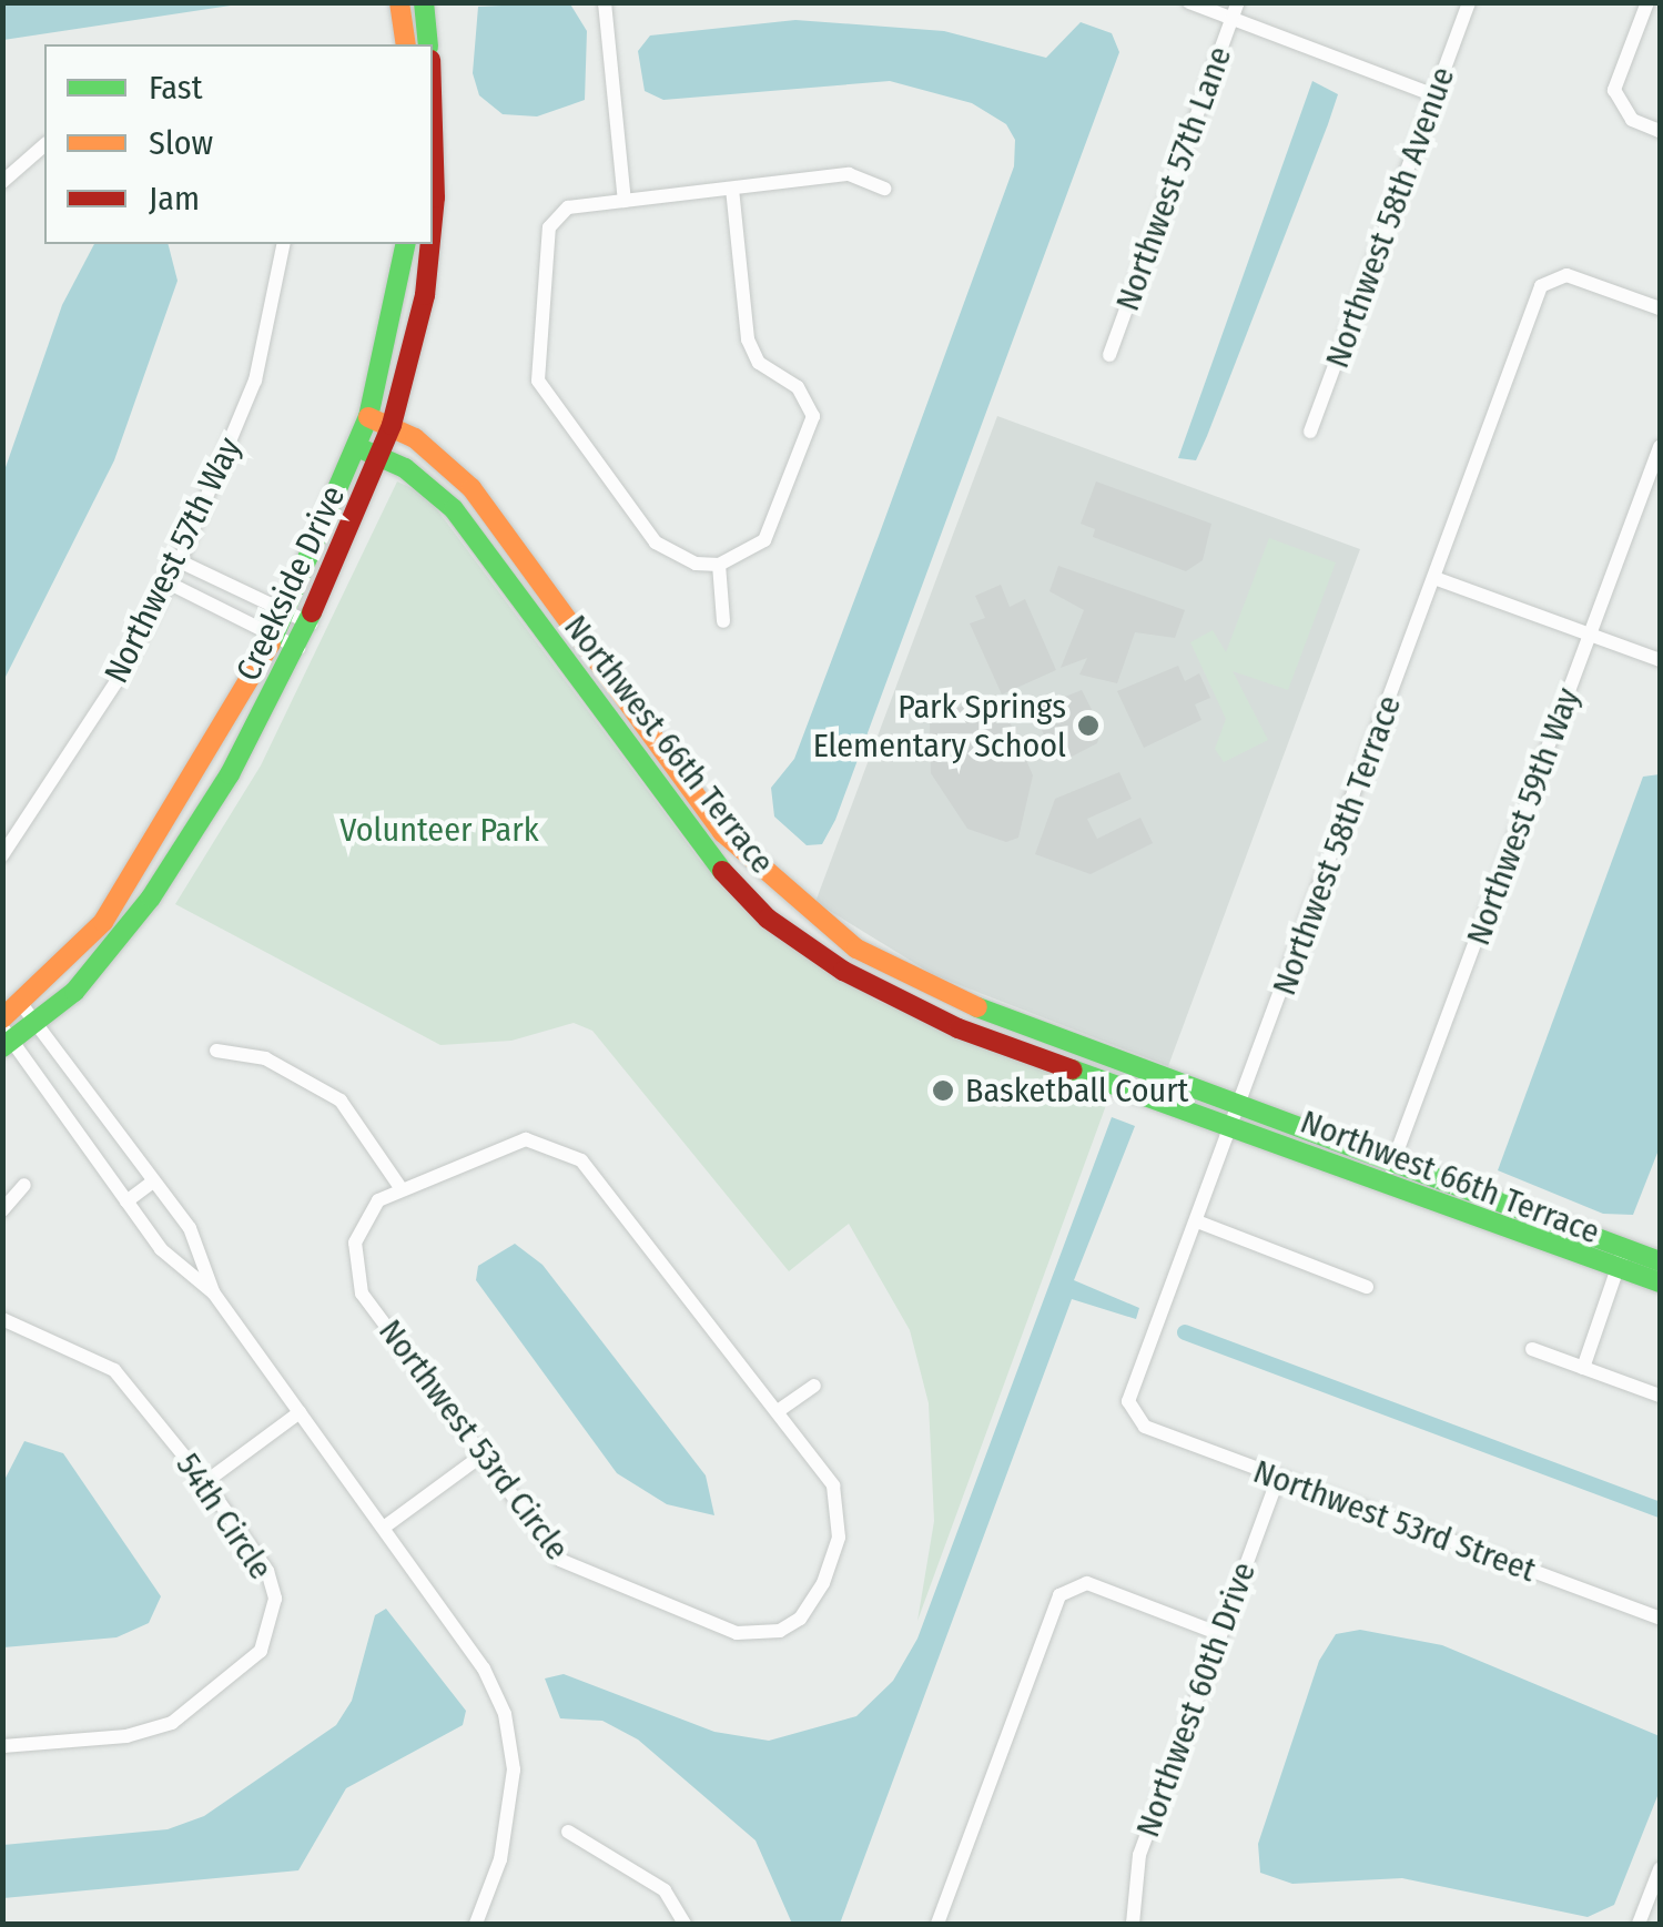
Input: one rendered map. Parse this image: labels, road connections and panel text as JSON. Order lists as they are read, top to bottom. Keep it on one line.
{"streets":{"street":["Northwest 57th Lane","Northwest 58th Avenue","Northwest 57th Way","Creekside Drive","Northwest 66th Terrace","Northwest 59th Way","Northwest 58th Terrace","Northwest 53rd Circle","54th Circle","Northwest 53rd Street","Northwest 60th Drive"]},"crossings":[["Creekside Drive","Northwest 66th Terrace"],["Northwest 66th Terrace","Northwest 59th Way"],["Northwest 66th Terrace","Northwest 58th Terrace"],["Northwest 58th Terrace","Northwest 53rd Street"],["Northwest 53rd Street","Northwest 60th Drive"]],"parks":["Volunteer Park"],"places":["Park Springs Elementary School","Basketball Court"],"legend":["Fast","Slow","Jam"]}
